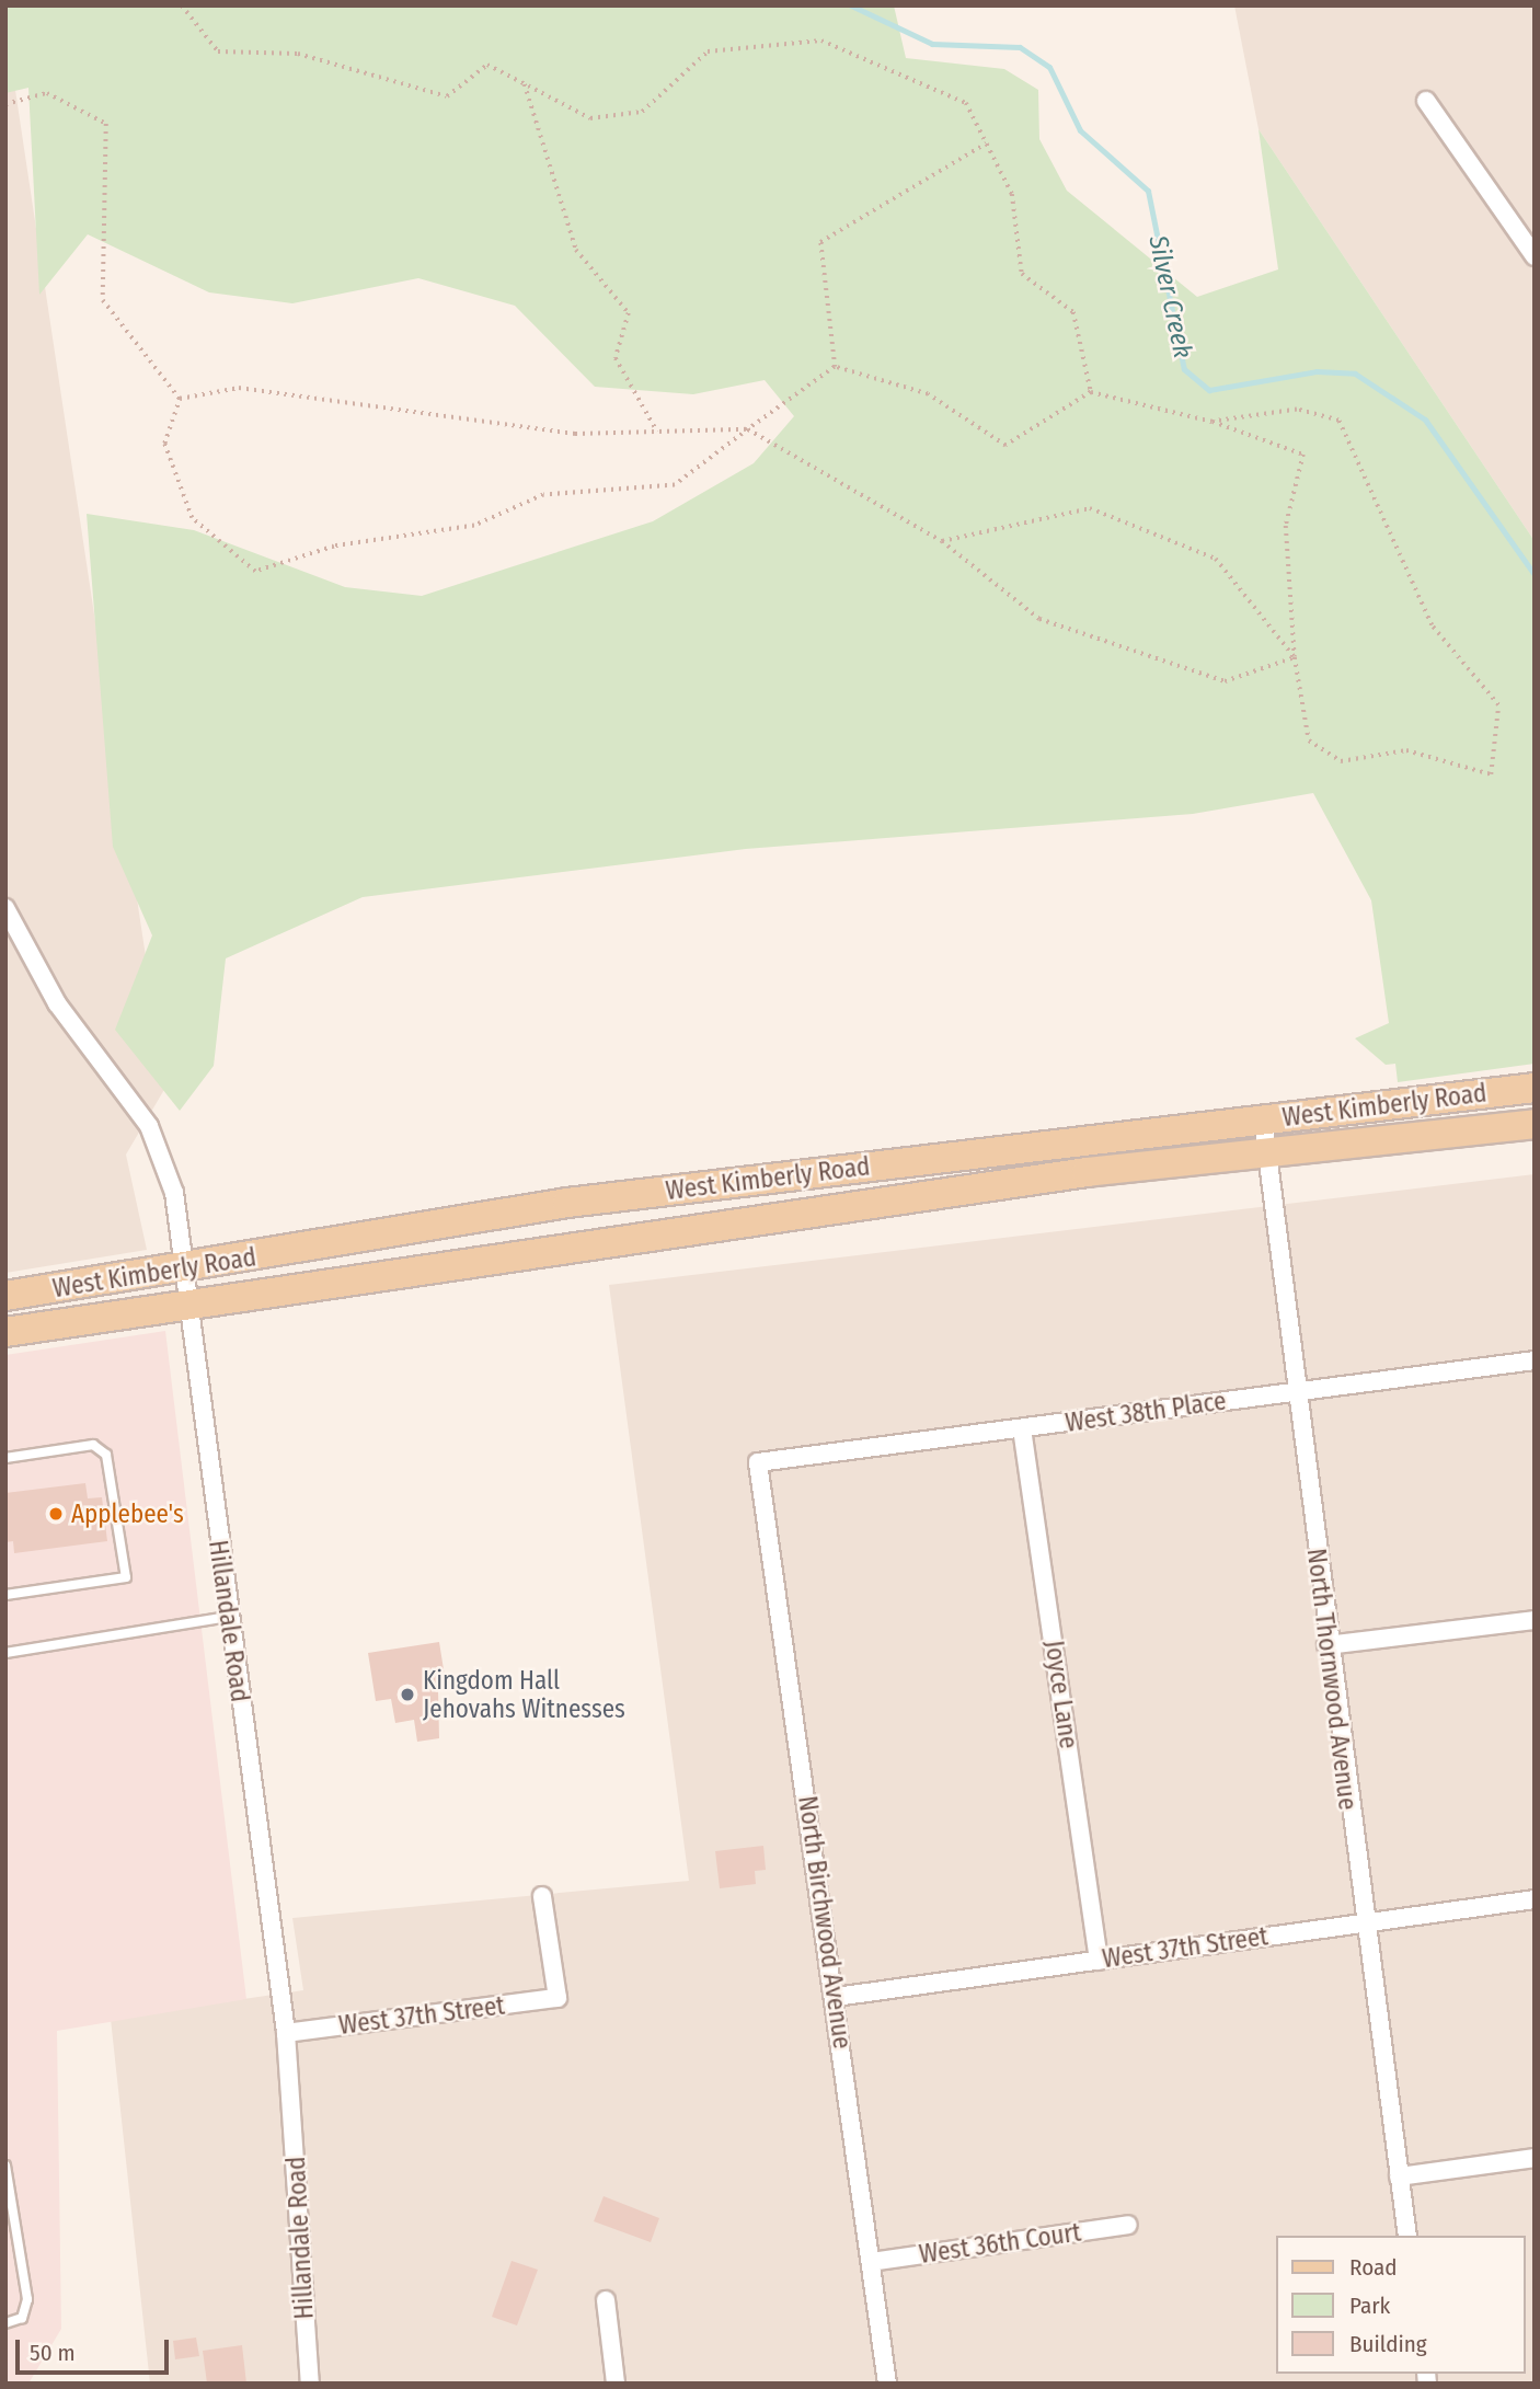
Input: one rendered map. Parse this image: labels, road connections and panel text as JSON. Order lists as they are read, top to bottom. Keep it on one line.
{"streets":{"main road":["West Kimberly Road"],"street":["West 38th Place","Hillandale Road","North Thornwood Avenue","Joyce Lane","North Birchwood Avenue","West 37th Street","West 36th Court"]},"crossings":[["West Kimberly Road","Hillandale Road"],["West Kimberly Road","North Thornwood Avenue"],["West 38th Place","North Thornwood Avenue"],["West 38th Place","Joyce Lane"],["West 38th Place","North Birchwood Avenue"],["Hillandale Road","West 37th Street"],["North Thornwood Avenue","West 37th Street"],["Joyce Lane","West 37th Street"],["North Birchwood Avenue","West 37th Street"],["North Birchwood Avenue","West 36th Court"]],"water":["Silver Creek"],"places":["Applebee's","Kingdom Hall Jehovahs Witnesses"],"legend":["Road","Park","Building"],"scale_bar":"50 m"}
